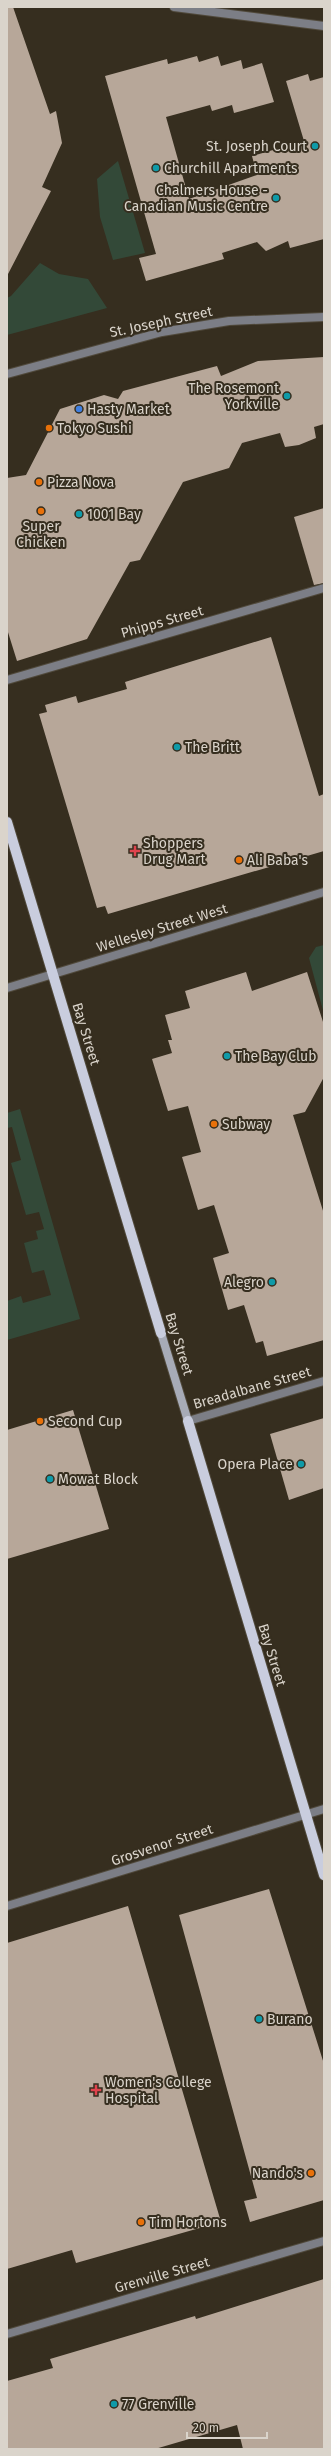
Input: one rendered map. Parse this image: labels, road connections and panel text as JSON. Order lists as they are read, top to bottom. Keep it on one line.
{"streets":{"main road":["Bay Street"],"street":["St. Joseph Street","Phipps Street","Wellesley Street West","Breadalbane Street","Grosvenor Street","Grenville Street"]},"crossings":[["Wellesley Street West","Bay Street"],["Bay Street","Breadalbane Street"],["Bay Street","Grosvenor Street"]],"places":{"other":["St. Joseph Court","Churchill Apartments","Chalmers House - Canadian Music Centre","The Rosemont Yorkville","Hasty Market","Tokyo Sushi","Pizza Nova","Super Chicken","1001 Bay","The Britt","Ali Baba's","The Bay Club","Subway","Alegro","Second Cup","Opera Place","Mowat Block","Burano","Nando's","Tim Hortons","77 Grenville"],"health":["Shoppers Drug Mart","Women's College Hospital"]},"scale_bar":"20 m"}
